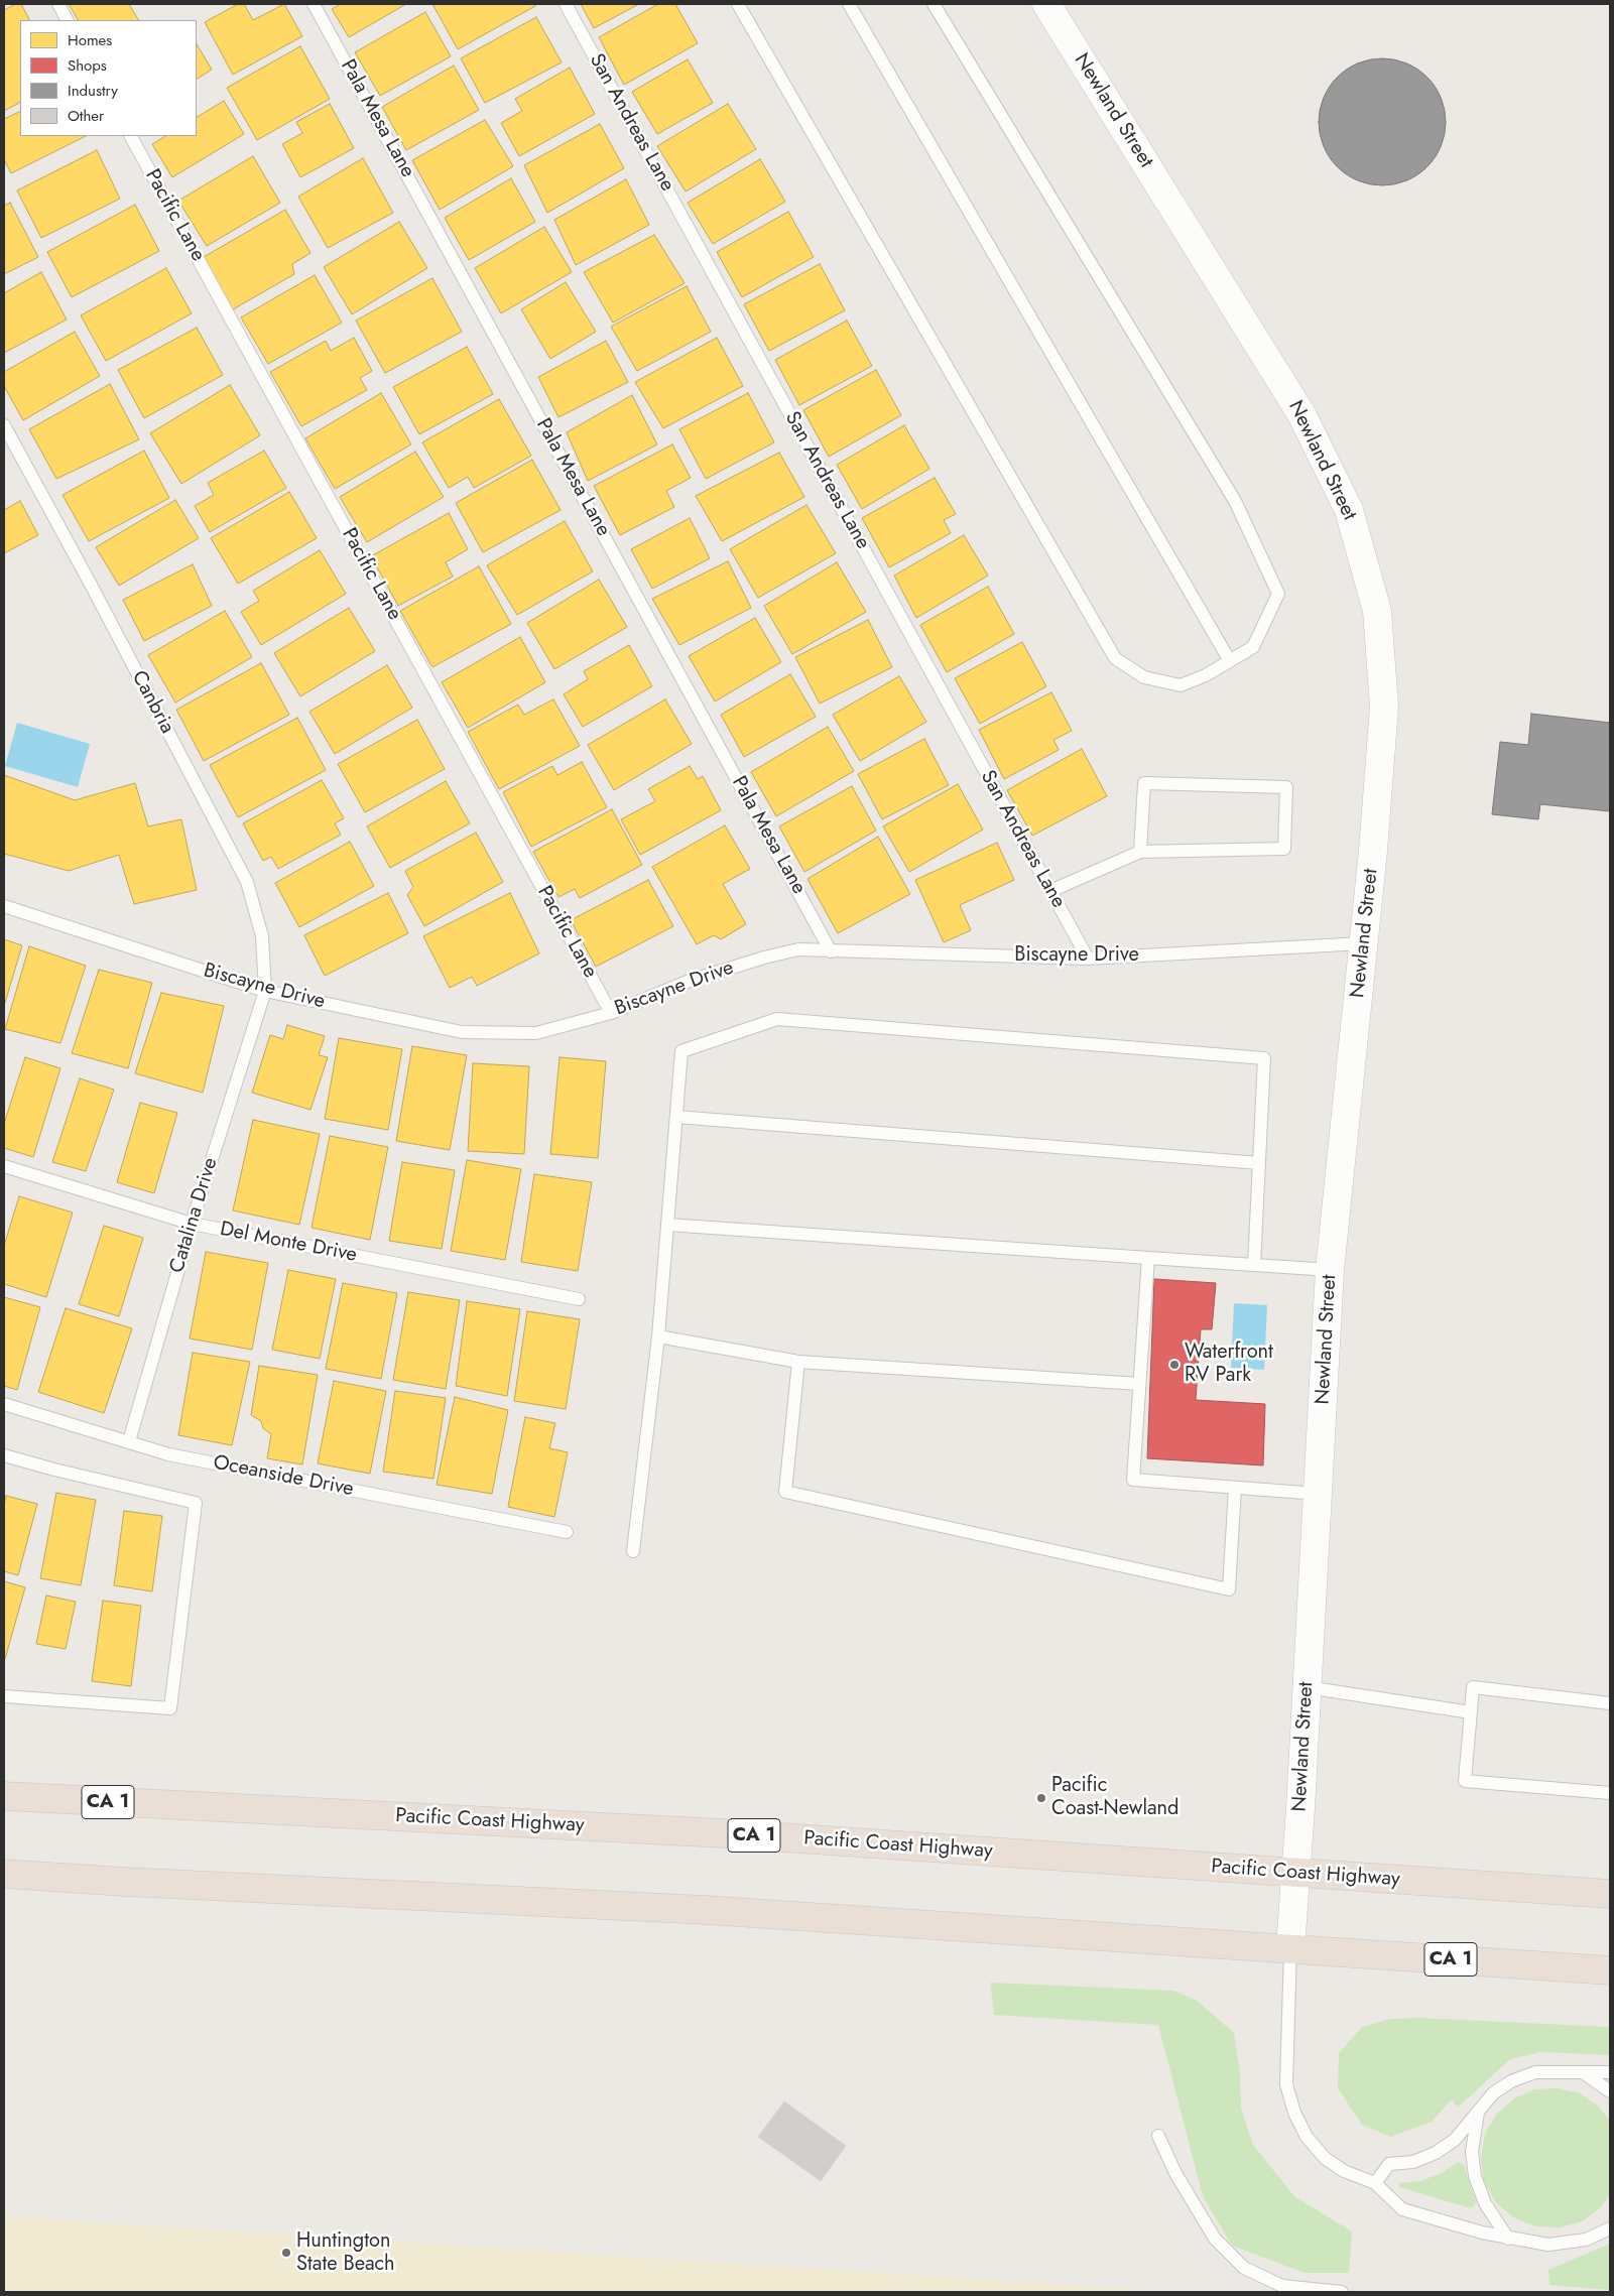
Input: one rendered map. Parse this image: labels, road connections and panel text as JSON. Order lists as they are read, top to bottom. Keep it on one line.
{"streets":{"highway":["CA 1","Pacific Coast Highway"],"street":["Newland Street"],"lane":["Pala Mesa Lane","San Andreas Lane","Pacific Lane","Canbria","Biscayne Drive","Catalina Drive","Del Monte Drive","Oceanside Drive"]},"crossings":[["Newland Street","Biscayne Drive"],["Newland Street","CA 1"],["Newland Street","Pacific Coast Highway"],["Pala Mesa Lane","Biscayne Drive"],["San Andreas Lane","Biscayne Drive"],["Pacific Lane","Biscayne Drive"],["Canbria","Biscayne Drive"],["Canbria","Catalina Drive"],["Biscayne Drive","Catalina Drive"],["Catalina Drive","Del Monte Drive"],["Catalina Drive","Oceanside Drive"]],"places":["Waterfront RV Park","Pacific Coast-Newland","Huntington State Beach"],"legend":["Homes","Shops","Industry","Other"]}
